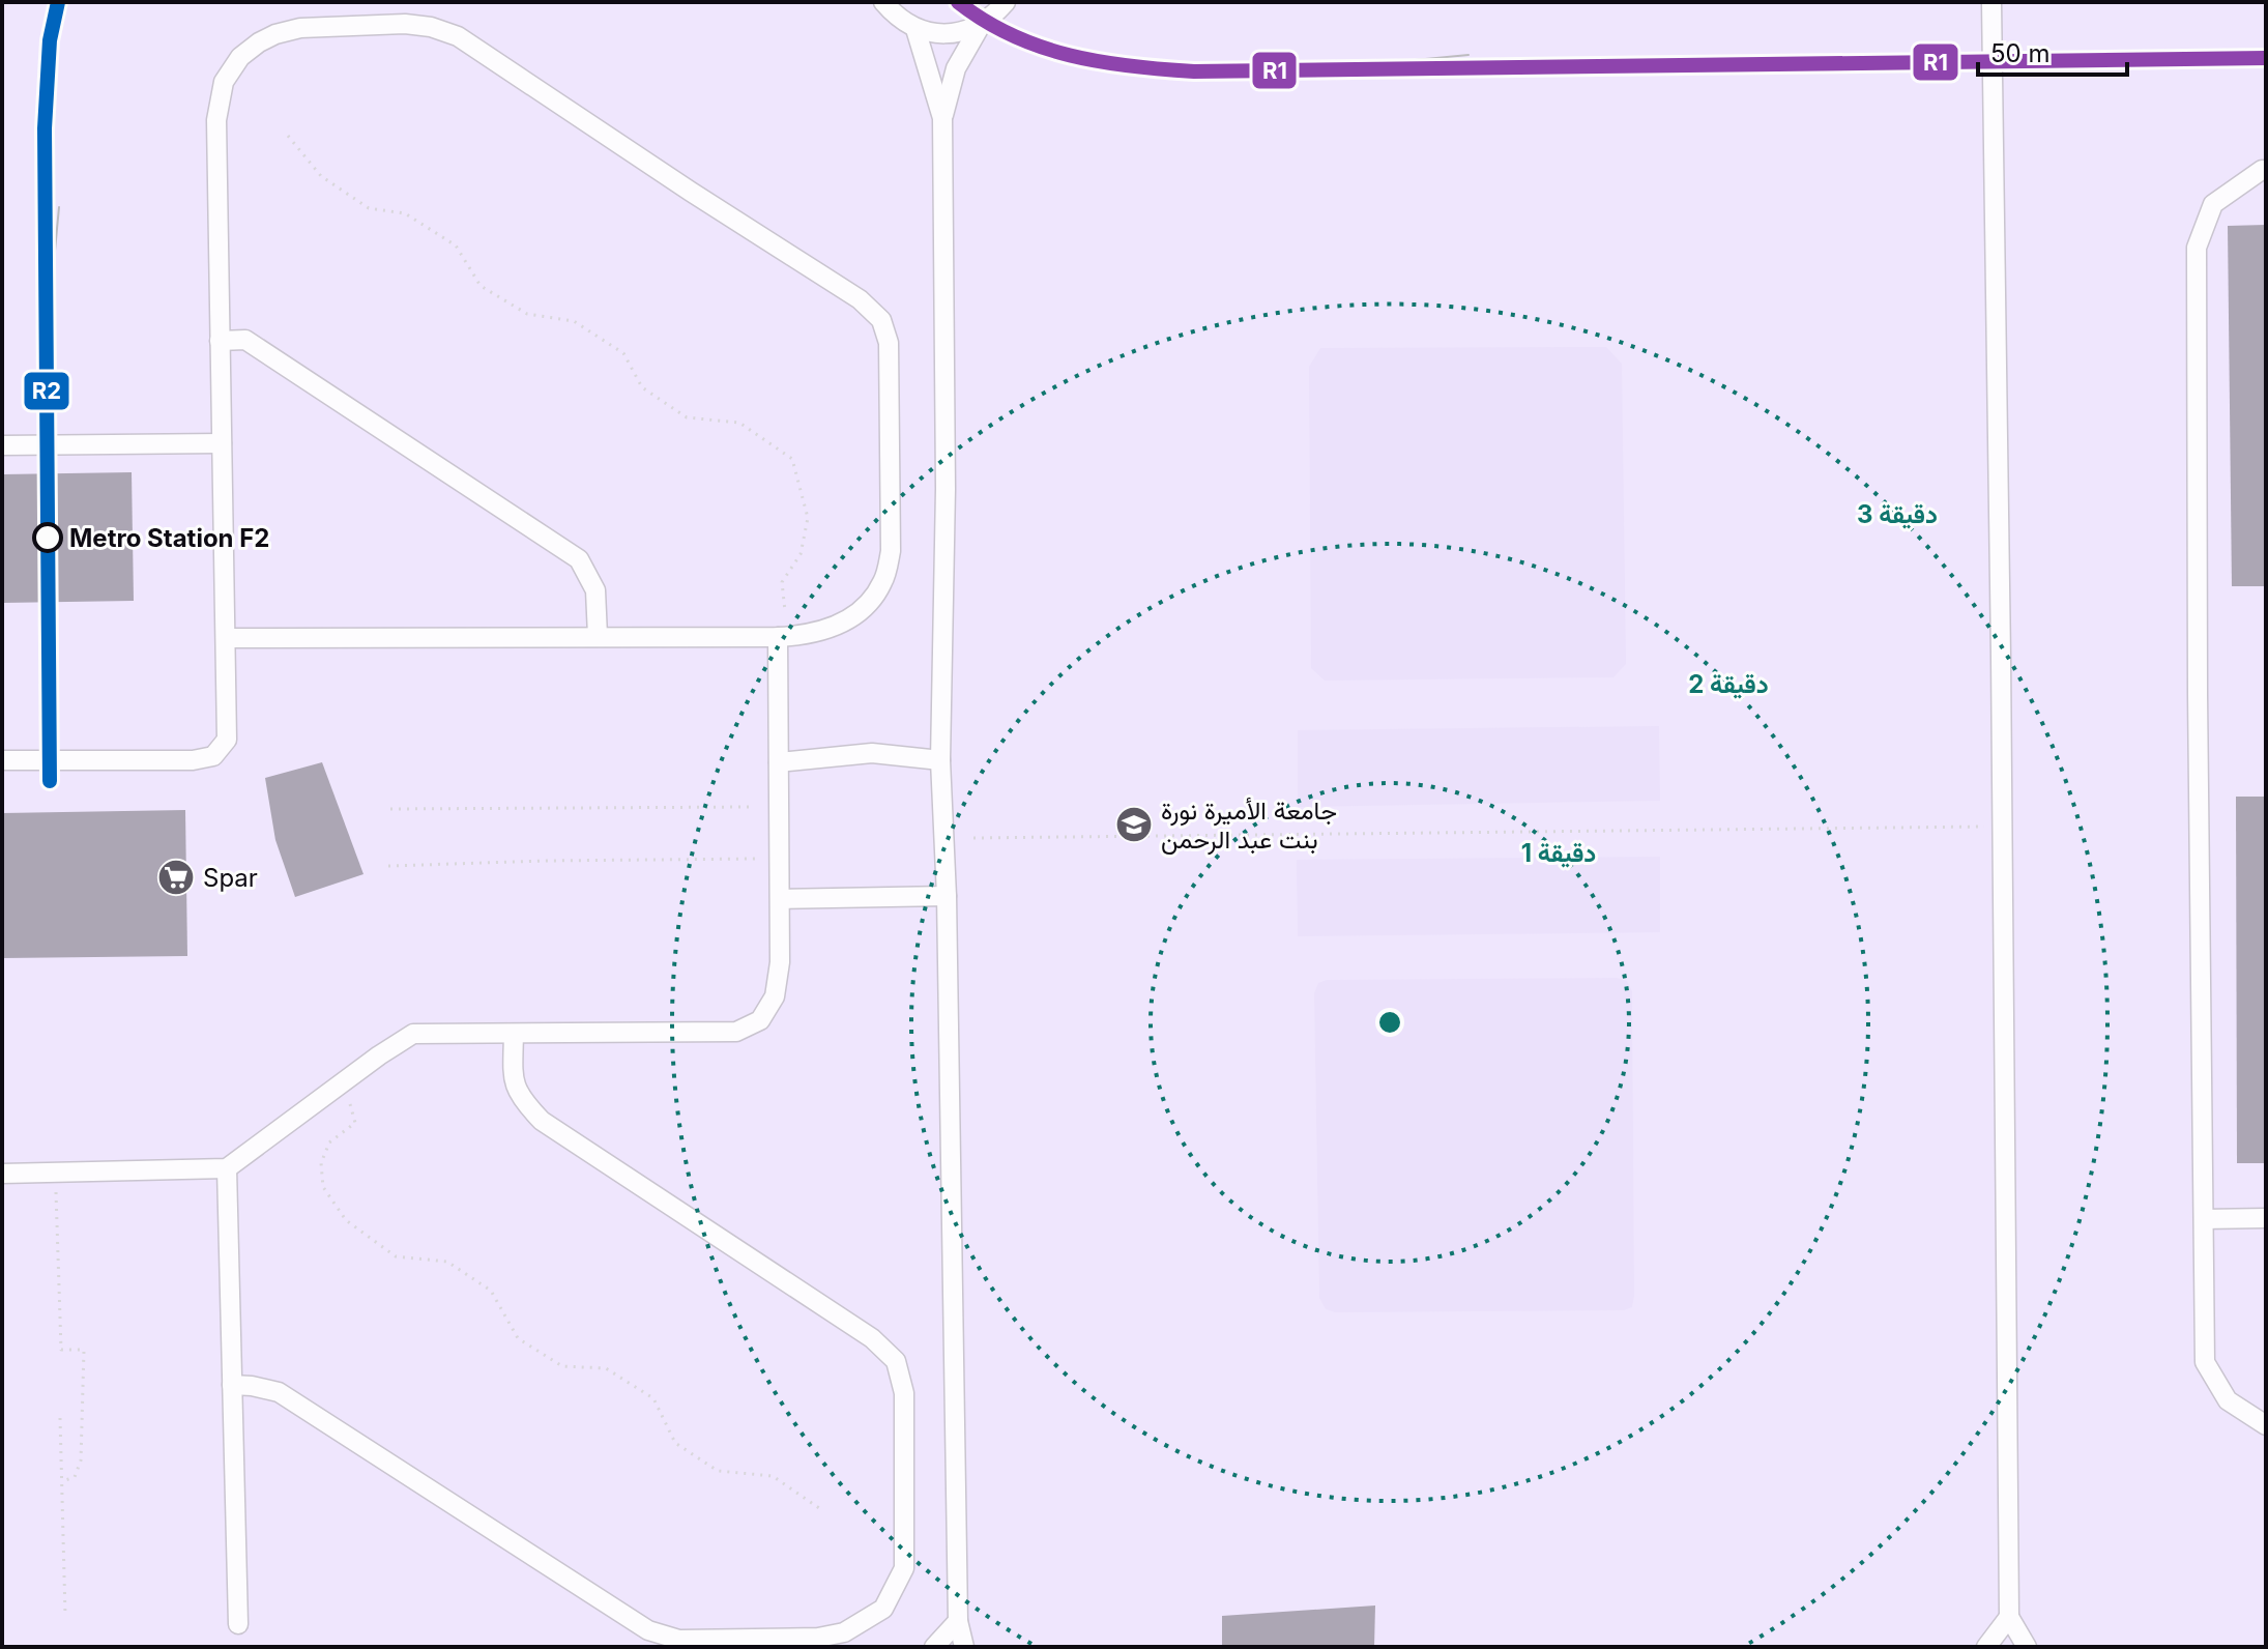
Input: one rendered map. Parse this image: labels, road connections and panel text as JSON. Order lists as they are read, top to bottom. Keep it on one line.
{"places":{"other":["Metro Station F2"],"school or university":["جامعة الأميرة نورة بنت عبد الرحمن"],"supermarket":["Spar"]},"lines":["transit line R1","transit line R2"],"scale_bar":"50 m","rings":["3 دقيقة","2 دقيقة","1 دقيقة"]}
